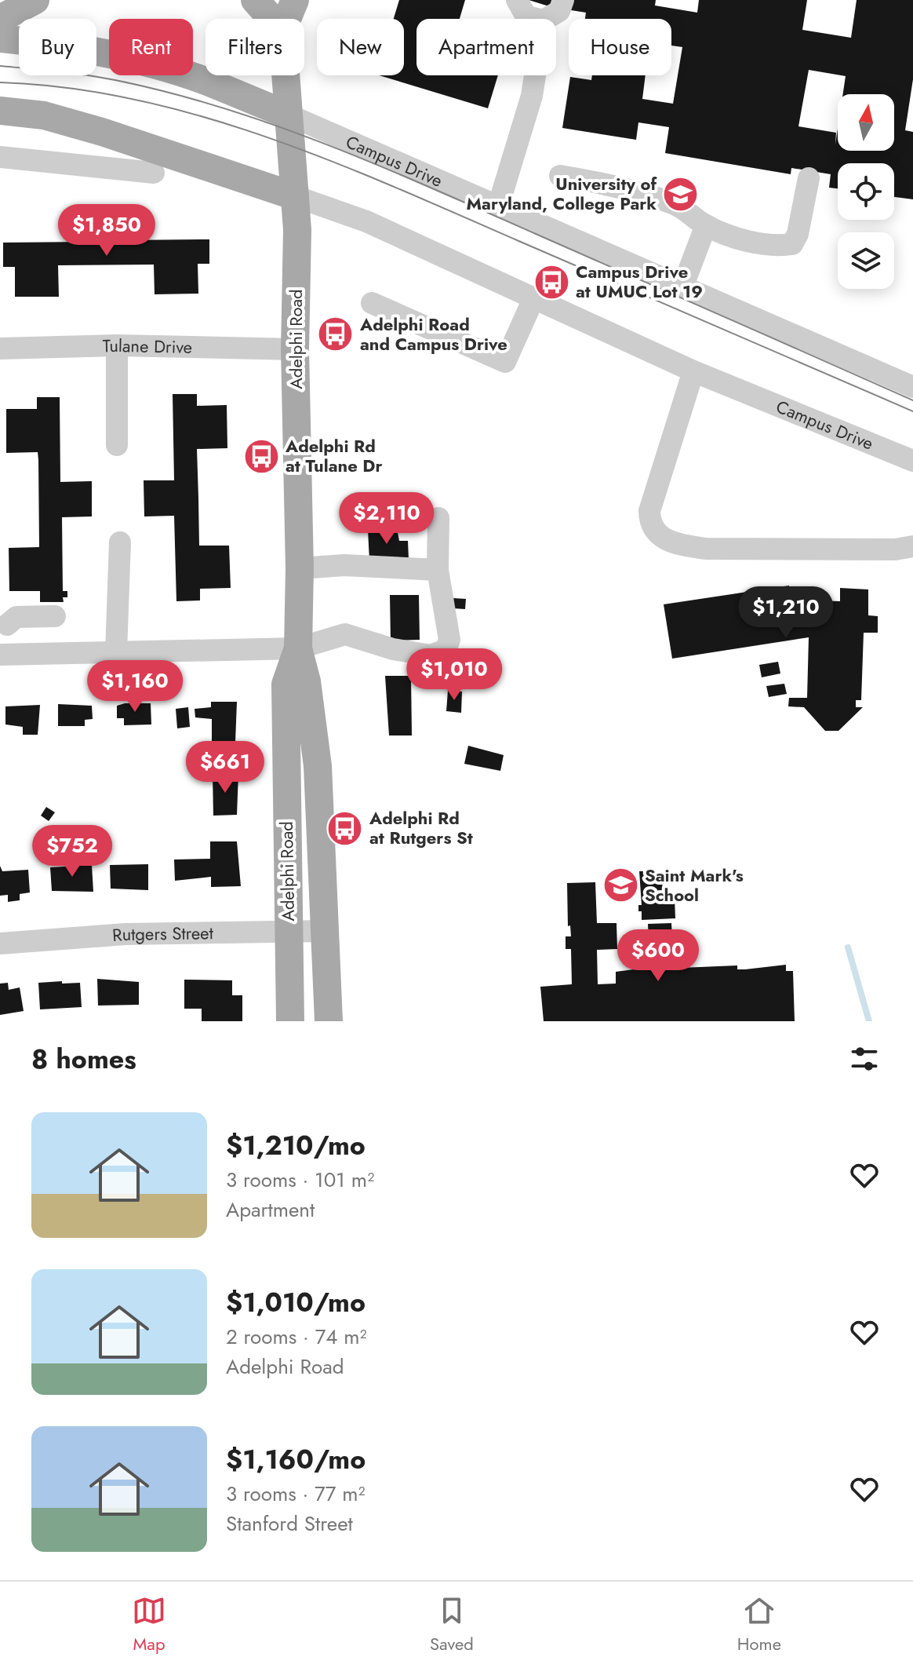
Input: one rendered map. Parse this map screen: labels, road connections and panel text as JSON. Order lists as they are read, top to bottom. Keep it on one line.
{"streets":{"main road":["Campus Drive","Adelphi Road"],"street":["Tulane Drive","Rutgers Street"]},"crossings":[["Campus Drive","Adelphi Road"],["Adelphi Road","Tulane Drive"],["Adelphi Road","Rutgers Street"]],"places":{"school or university":["University of Maryland, College Park","Saint Mark's School"],"bus stop":["Campus Drive at UMUC Lot 19","Adelphi Road and Campus Drive","Adelphi Rd at Tulane Dr","Adelphi Rd at Rutgers St"]},"north":"top","page":{"chip":["Buy","Rent","Filters","New","Apartment","House"],"price":["$1,850","$2,110","$1,210","$1,010","$1,160","$661","$752","$600"],"heading":"8 homes","list":[{"name":"$1,210/mo","note":"3 rooms · 101 m² · Apartment"},{"name":"$1,010/mo","note":"2 rooms · 74 m² · Adelphi Road"},{"name":"$1,160/mo","note":"3 rooms · 77 m² · Stanford Street"}],"tabs":["Map","Saved","Home"]}}
